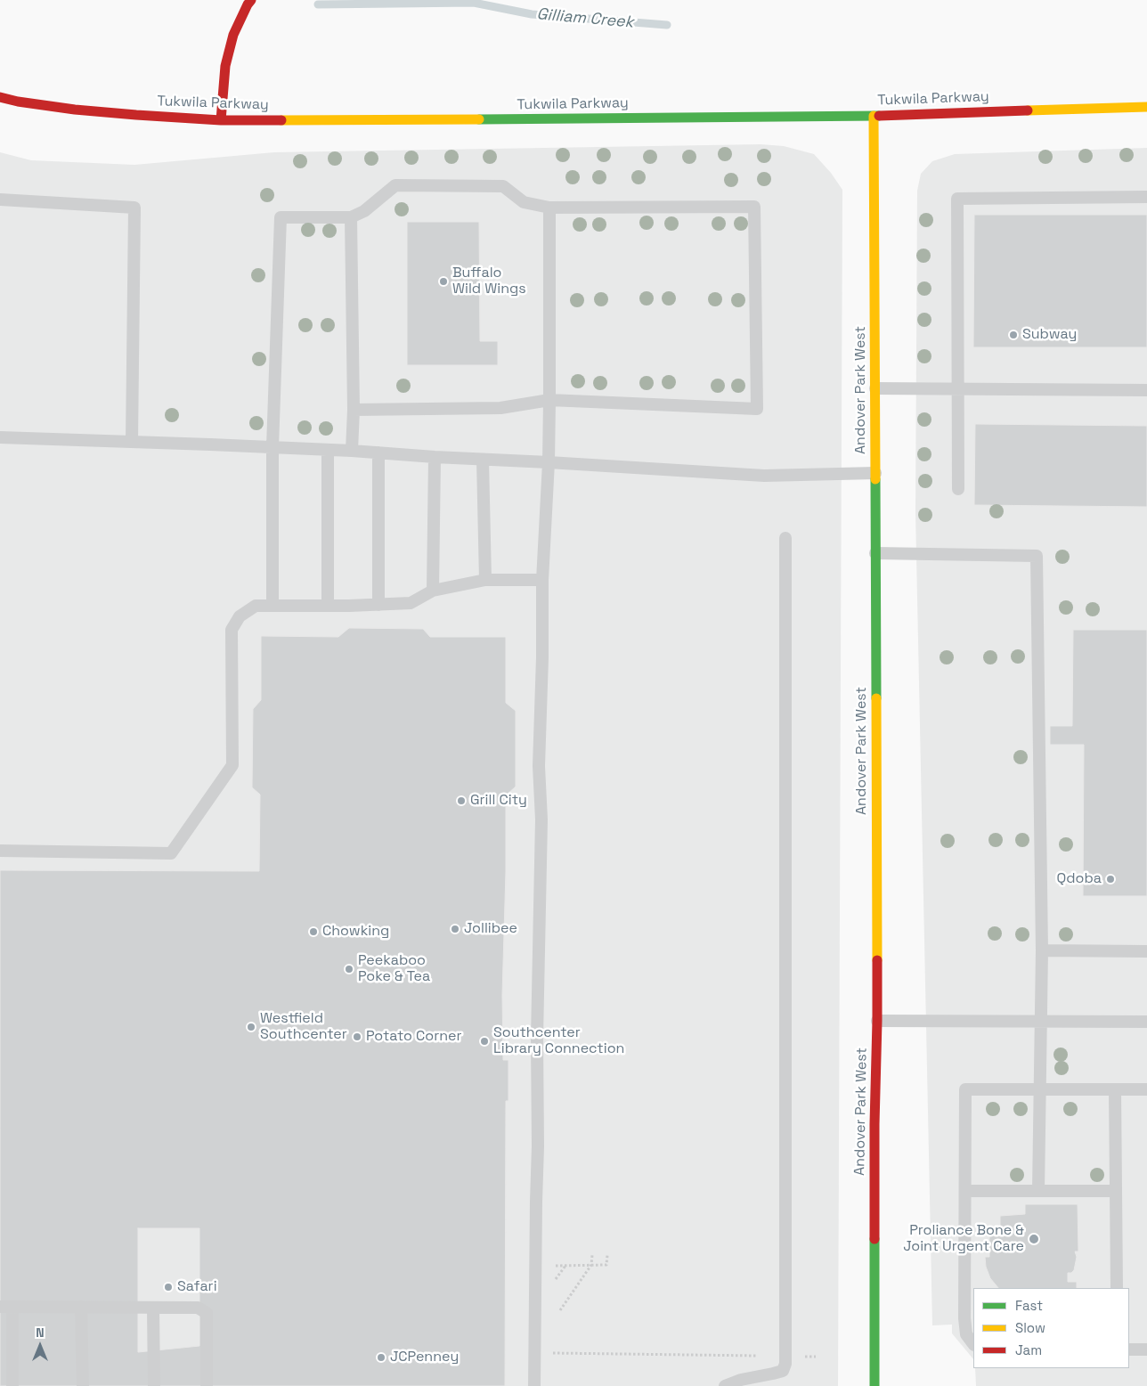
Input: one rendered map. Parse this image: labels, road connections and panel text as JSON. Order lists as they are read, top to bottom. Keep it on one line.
{"streets":{"main road":["Tukwila Parkway","Andover Park West"]},"crossings":[["Tukwila Parkway","Andover Park West"]],"water":["Gilliam Creek"],"places":["Buffalo Wild Wings","Subway","Grill City","Qdoba","Jollibee","Chowking","Peekaboo Poke & Tea","Westfield Southcenter","Potato Corner","Southcenter Library Connection","Proliance Bone & Joint Urgent Care","Safari","JCPenney"],"legend":["Fast","Slow","Jam"],"north":"top"}
